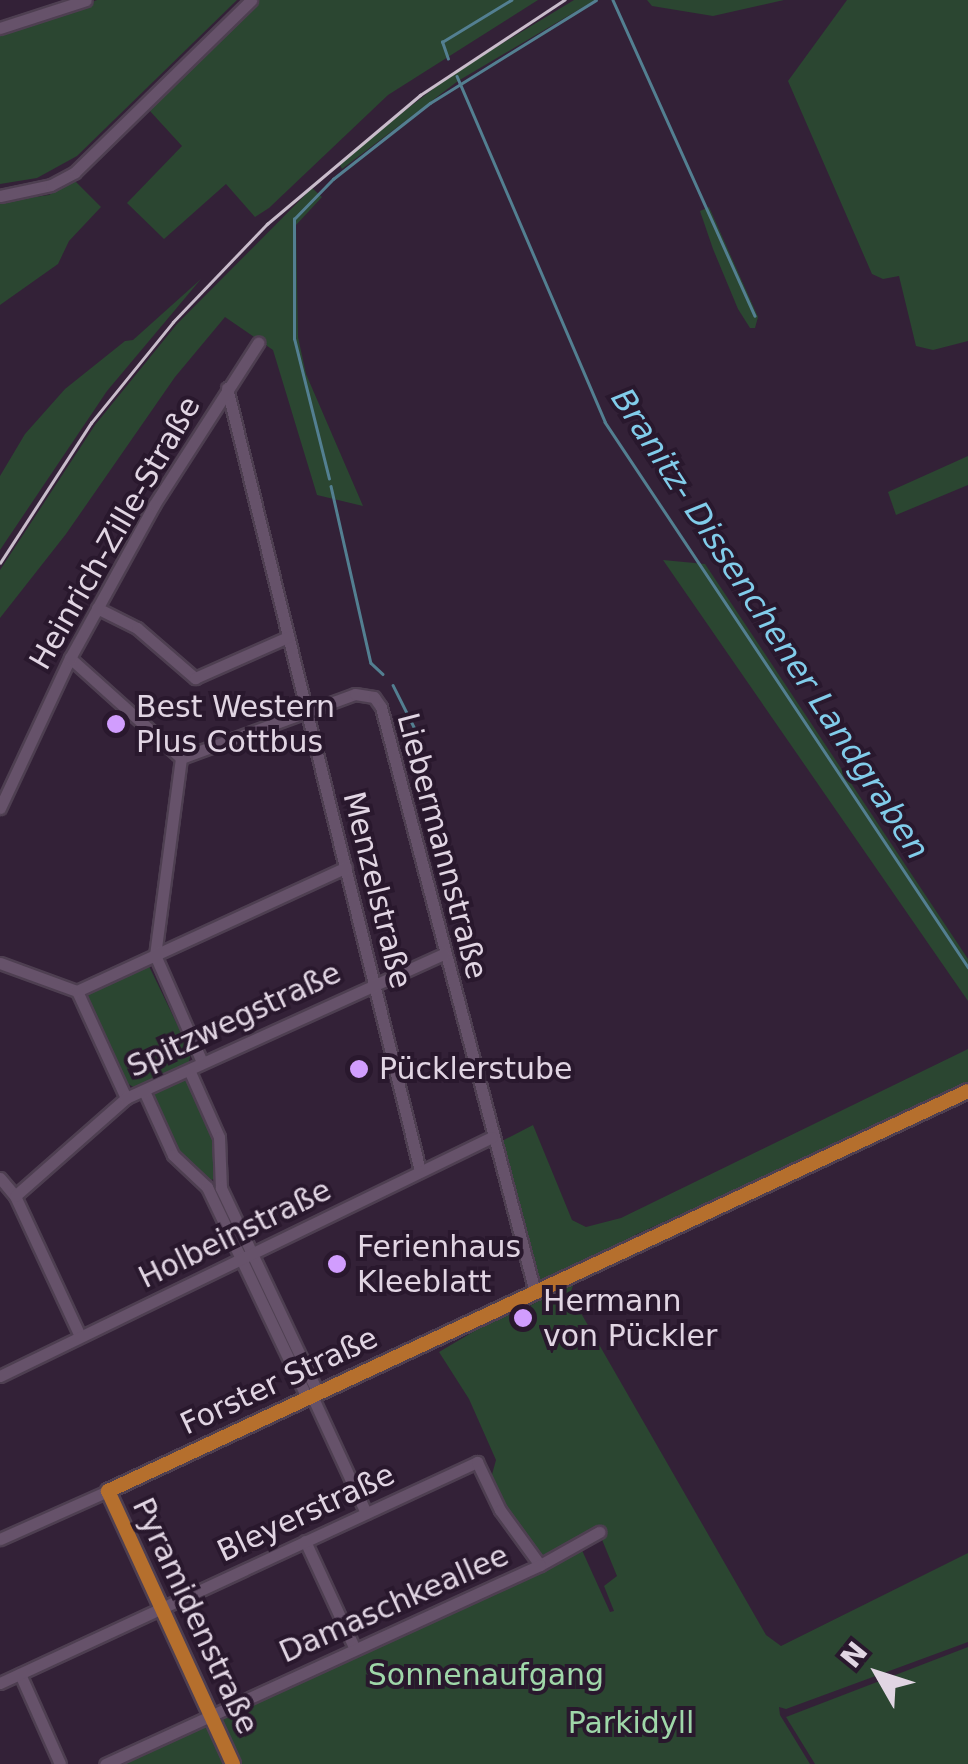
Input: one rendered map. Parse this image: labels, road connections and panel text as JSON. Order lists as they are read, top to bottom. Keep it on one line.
{"streets":{"main road":["Forster Straße","Pyramidenstraße"],"street":["Heinrich-Zille-Straße","Liebermannstraße","Menzelstraße","Spitzwegstraße","Holbeinstraße","Bleyerstraße","Damaschkeallee"]},"crossings":[["Heinrich-Zille-Straße","Menzelstraße"],["Liebermannstraße","Menzelstraße"],["Liebermannstraße","Spitzwegstraße"],["Liebermannstraße","Holbeinstraße"],["Liebermannstraße","Forster Straße"],["Menzelstraße","Spitzwegstraße"],["Menzelstraße","Holbeinstraße"],["Forster Straße","Pyramidenstraße"],["Bleyerstraße","Damaschkeallee"],["Bleyerstraße","Pyramidenstraße"],["Damaschkeallee","Pyramidenstraße"]],"water":["Branitz- Dissenchener Landgraben"],"parks":["Sonnenaufgang","Parkidyll"],"places":["Best Western Plus Cottbus","Pücklerstube","Ferienhaus Kleeblatt","Hermann von Pückler"],"north":"top left"}
